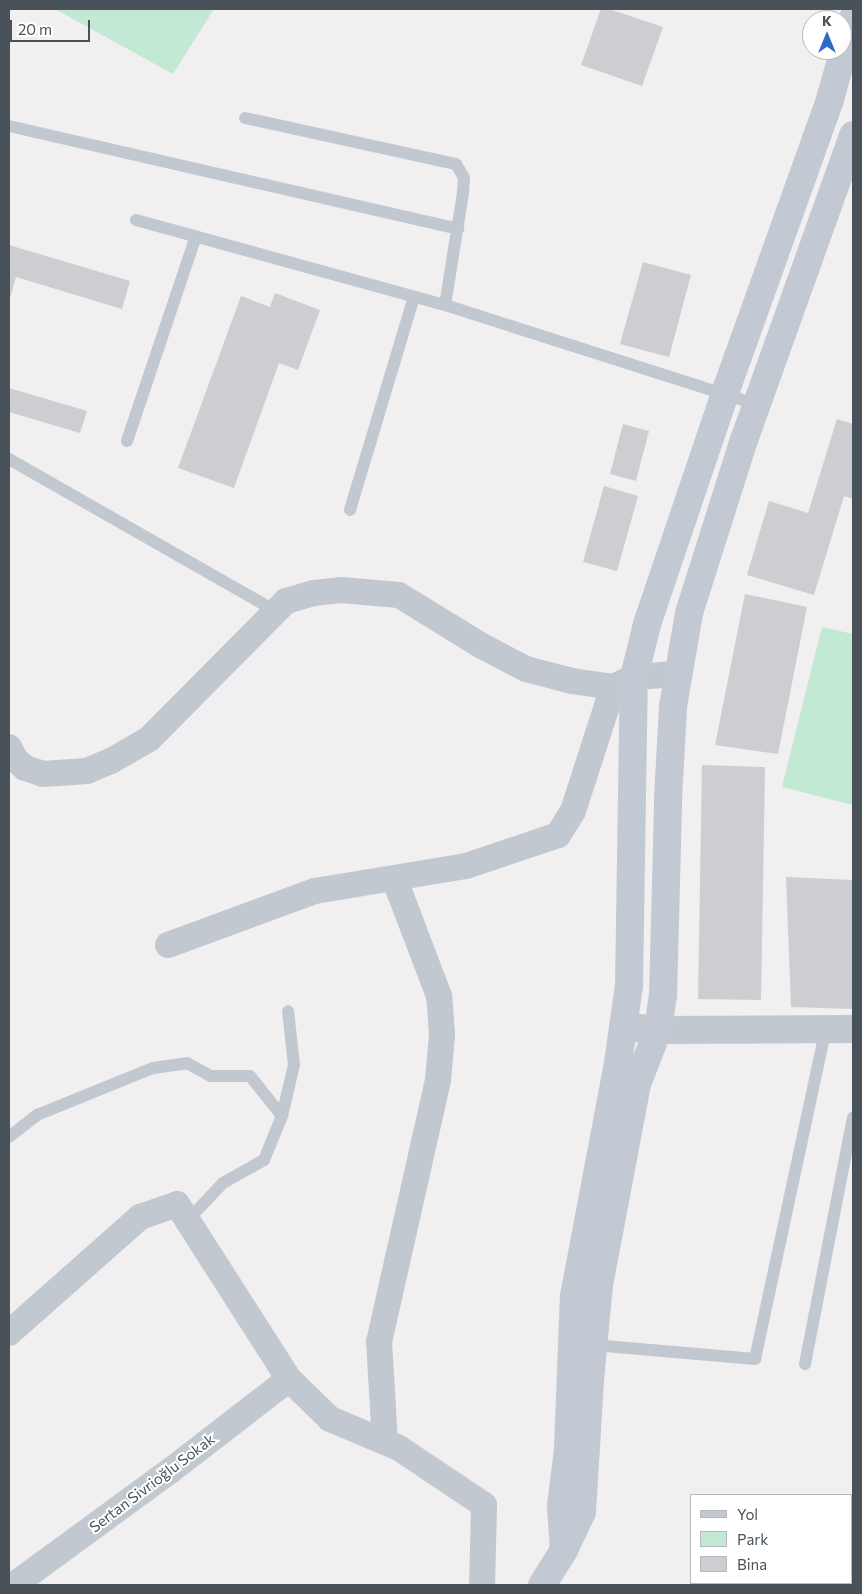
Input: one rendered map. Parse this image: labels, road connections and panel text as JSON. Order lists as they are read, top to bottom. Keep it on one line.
{"streets":{"street":["Sertan Sivrioğlu Sokak"]},"legend":["Yol","Park","Bina"],"scale_bar":"20 m","north":"top"}
